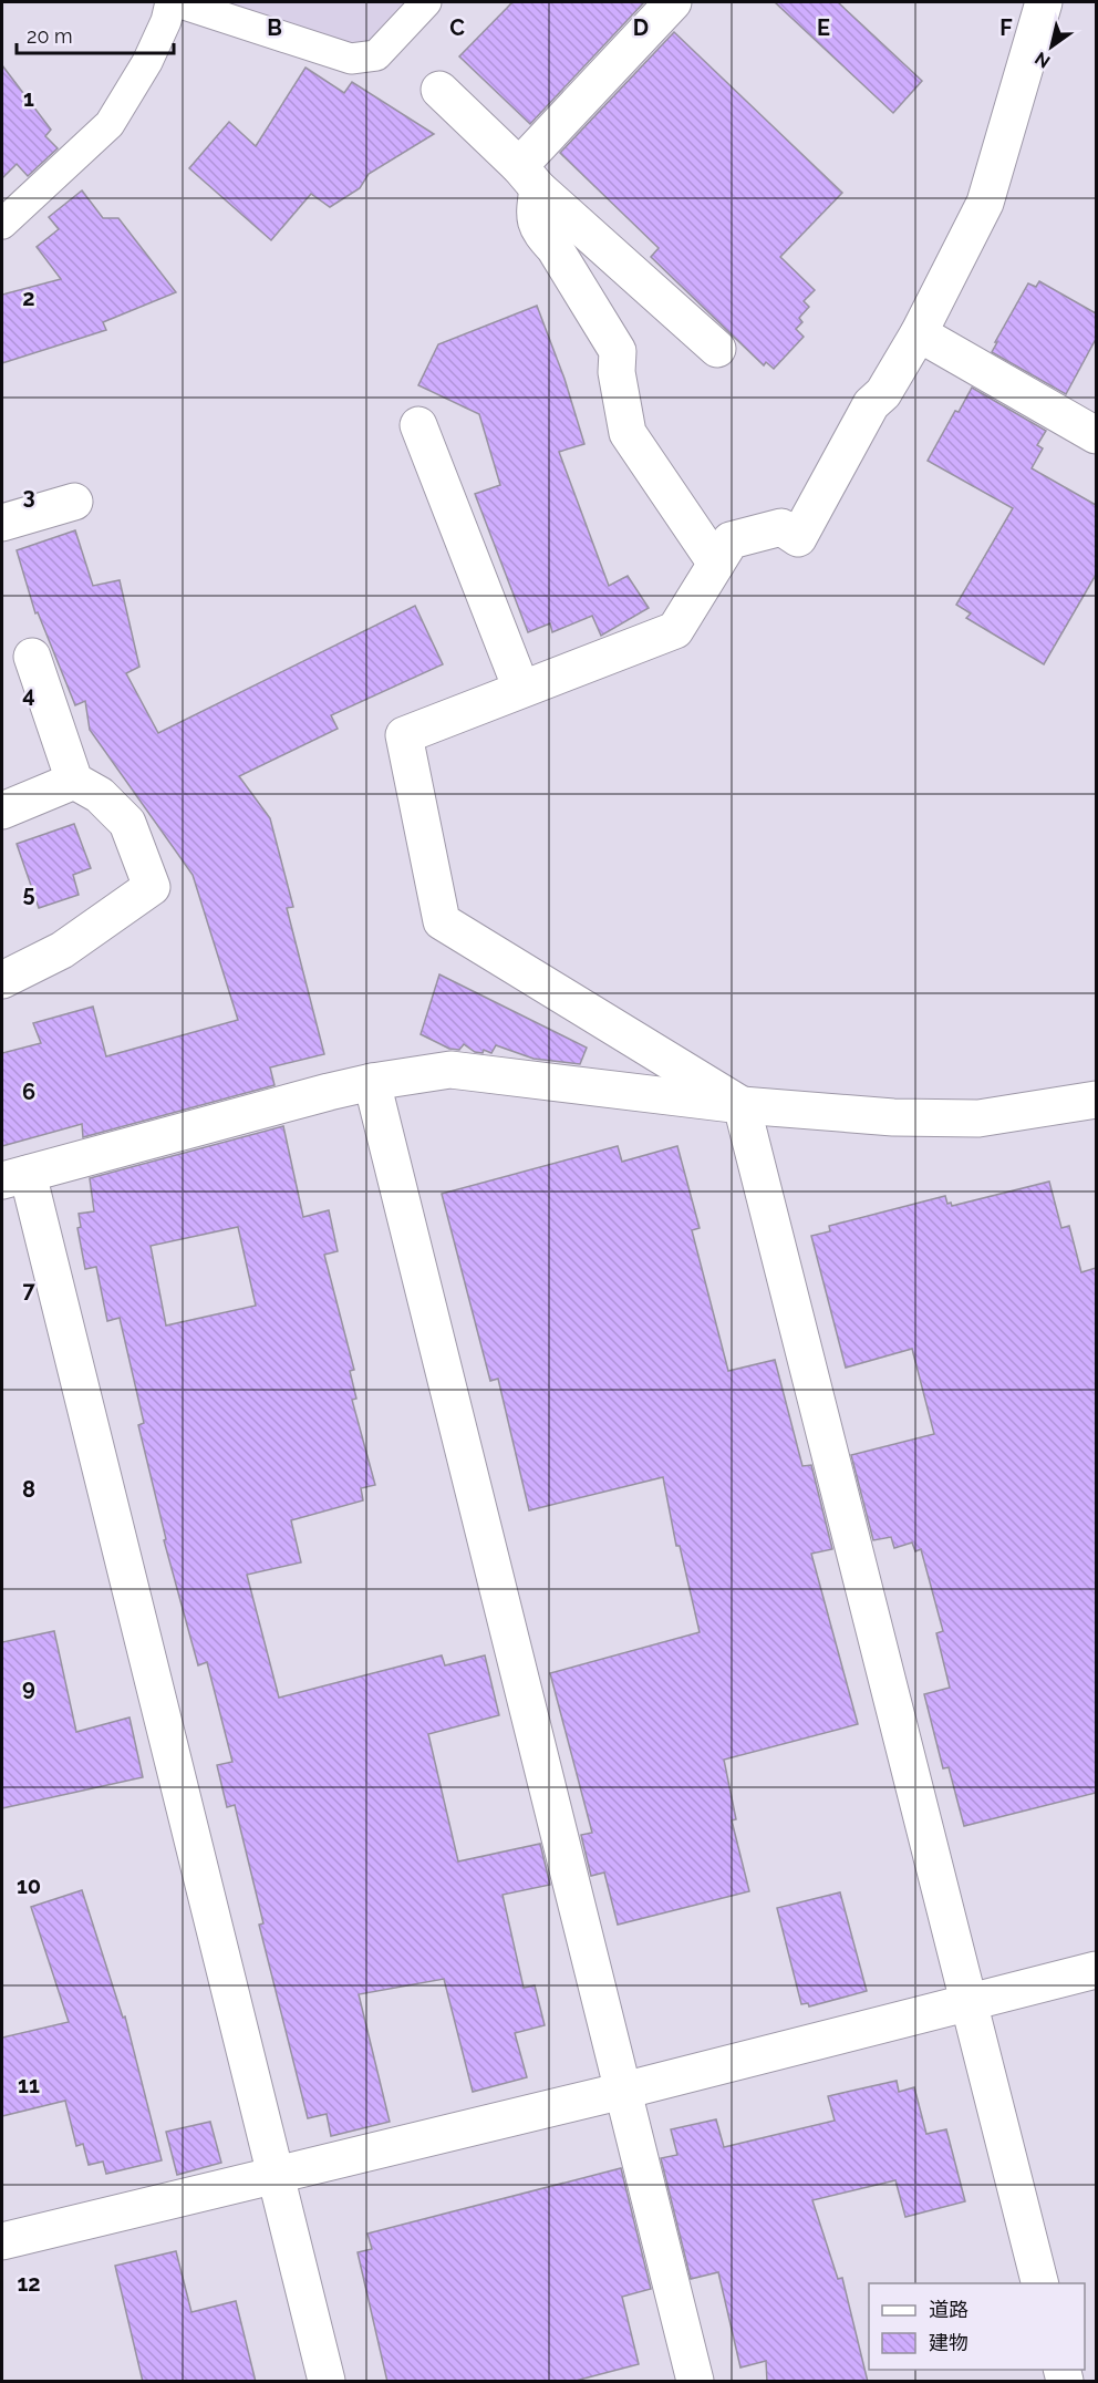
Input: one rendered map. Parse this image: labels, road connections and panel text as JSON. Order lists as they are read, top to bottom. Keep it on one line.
{"legend":["道路","建物"],"scale_bar":"20 m","north":"bottom left","grid":{"columns":["B","C","D","E","F"],"rows":["1","2","3","4","5","6","7","8","9","10","11","12"]}}
